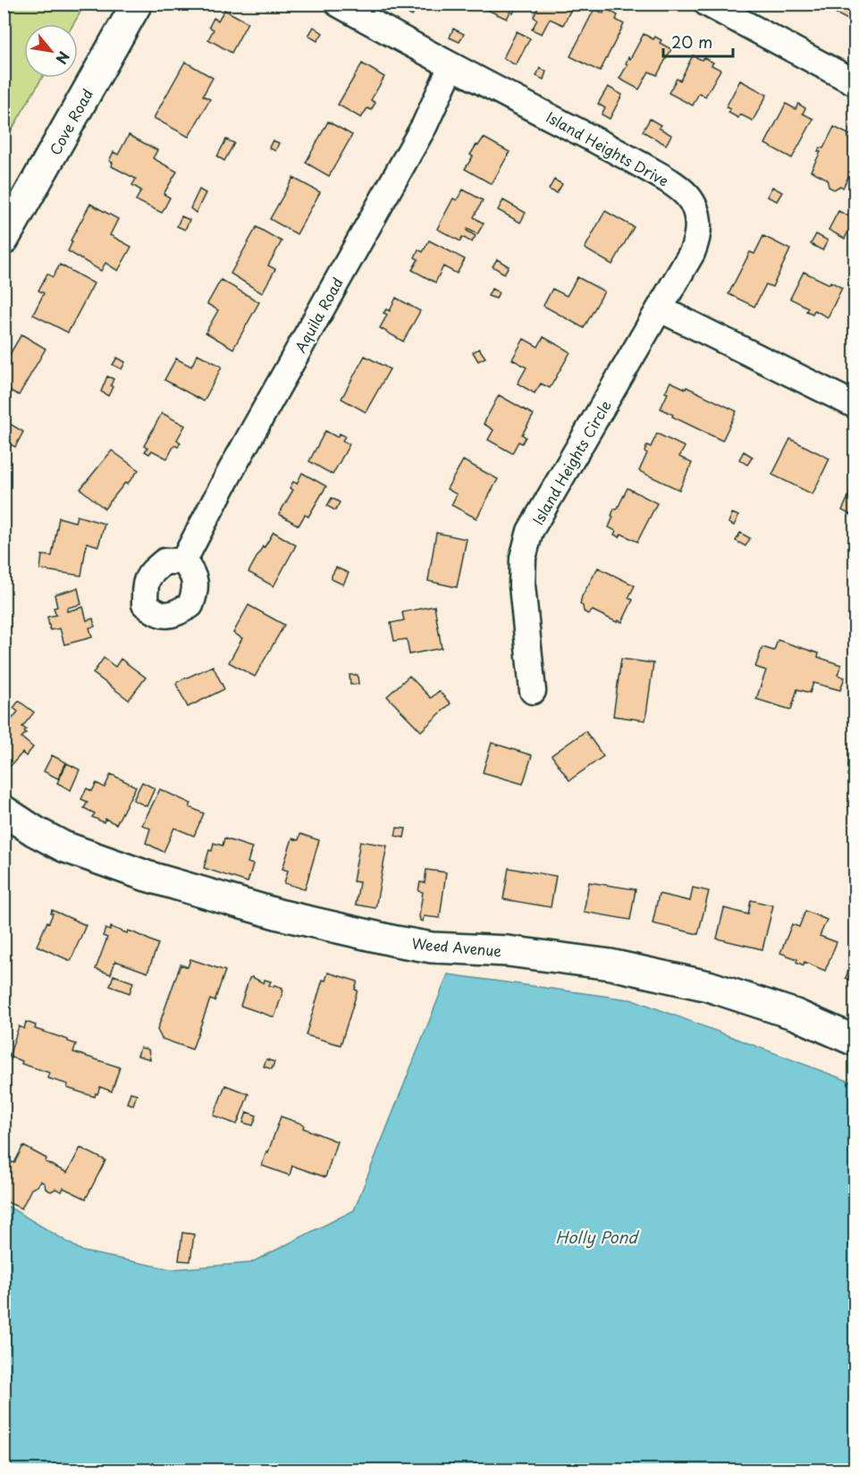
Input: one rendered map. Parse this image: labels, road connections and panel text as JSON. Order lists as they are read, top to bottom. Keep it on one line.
{"streets":{"street":["Cove Road","Island Heights Drive","Aquila Road","Island Heights Circle","Weed Avenue"]},"crossings":[["Island Heights Drive","Aquila Road"],["Island Heights Drive","Island Heights Circle"]],"water":["Holly Pond"],"scale_bar":"20 m","north":"bottom right"}
